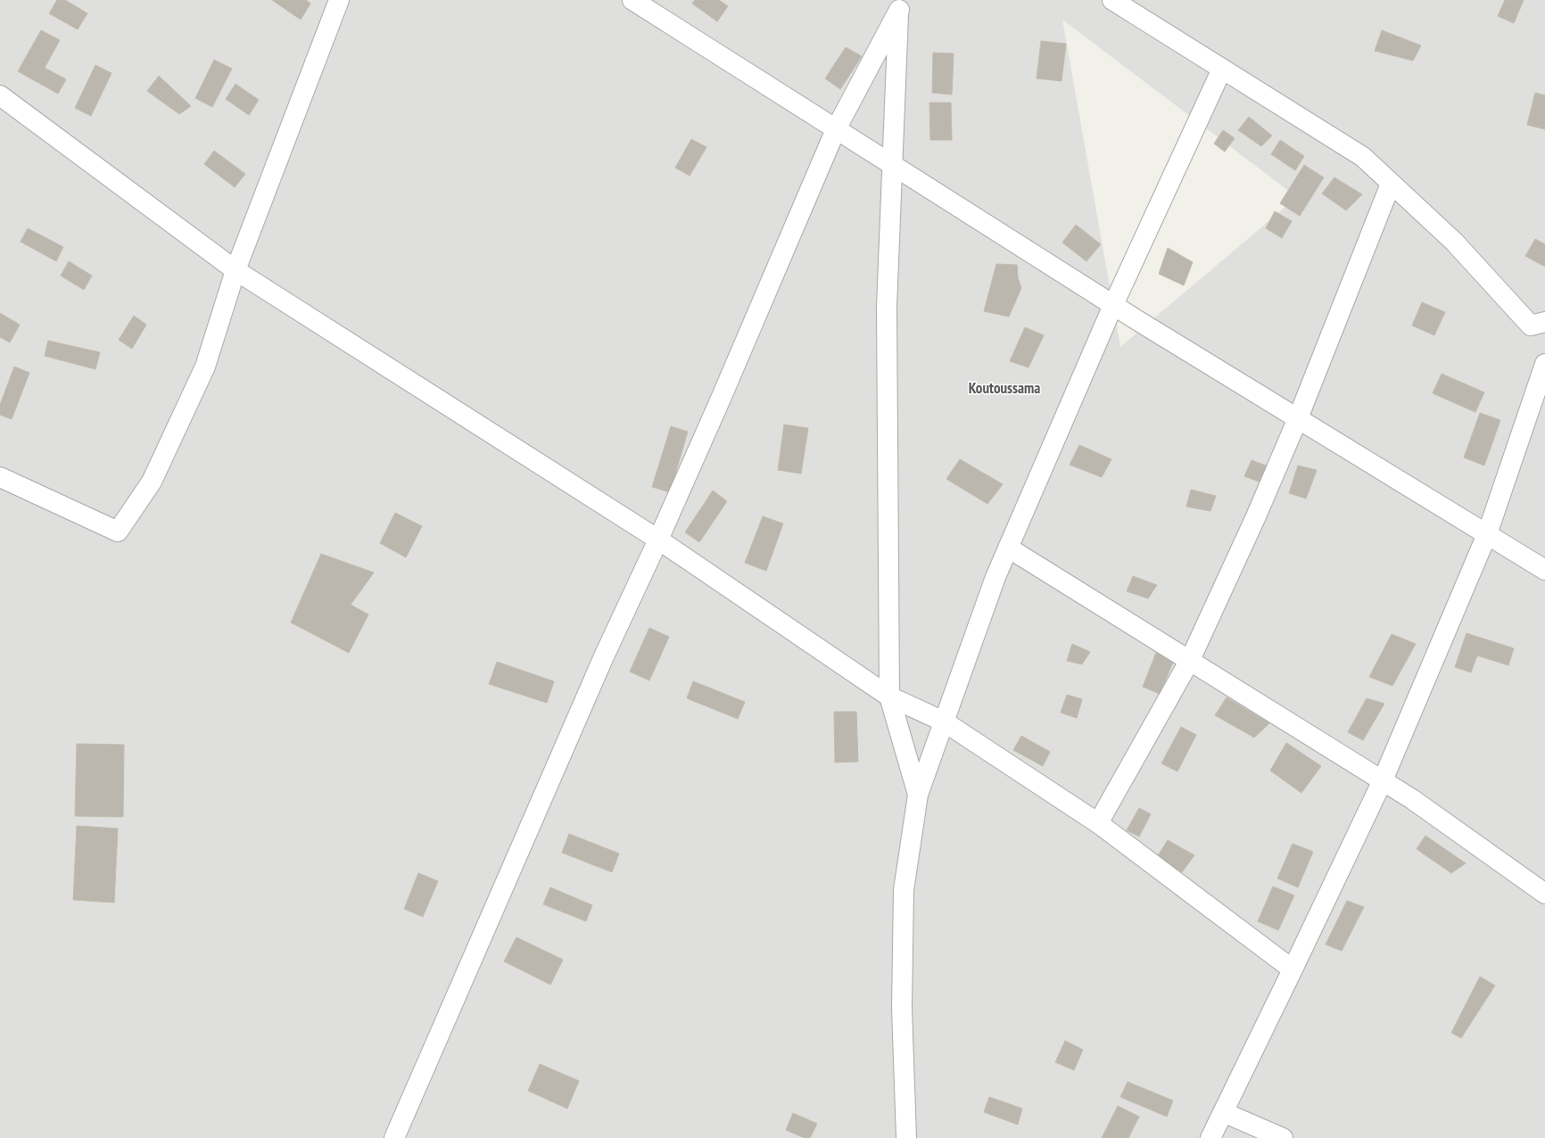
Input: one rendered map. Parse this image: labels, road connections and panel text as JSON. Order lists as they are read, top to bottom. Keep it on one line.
{"districts":["Koutoussama"]}
